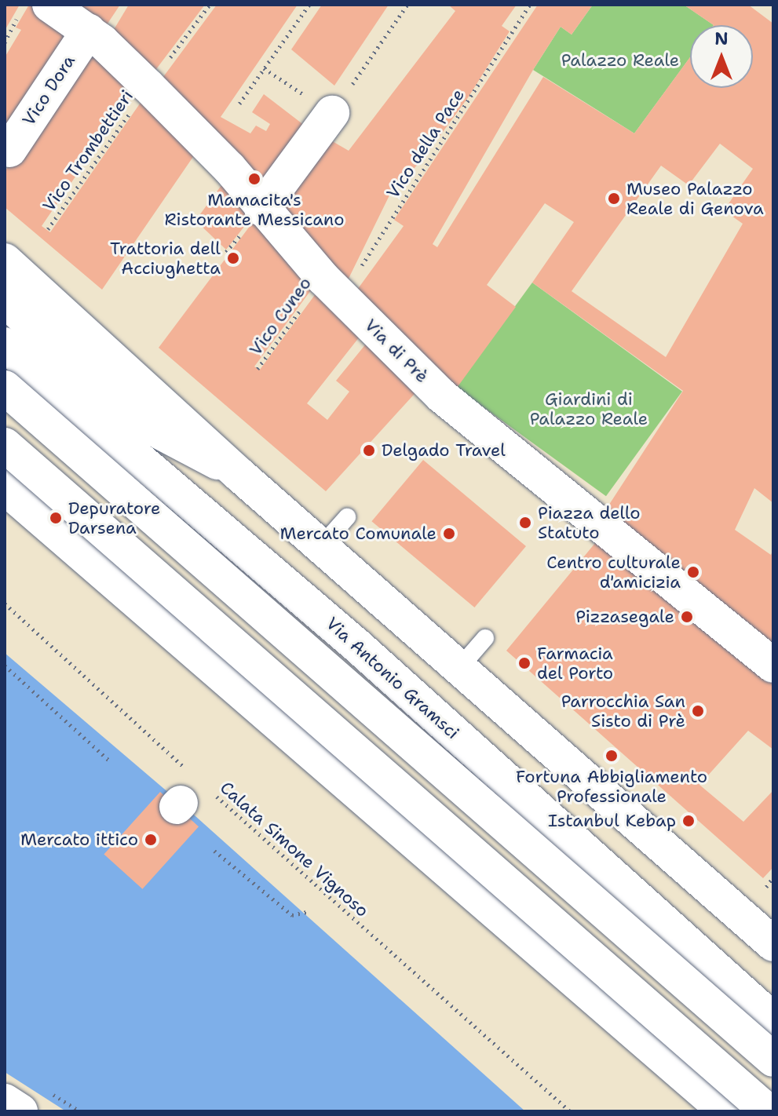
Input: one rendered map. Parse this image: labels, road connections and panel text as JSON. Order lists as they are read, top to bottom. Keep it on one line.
{"streets":{"main road":["Vico Dora","Via di Prè","Via Antonio Gramsci"],"path":["Vico della Pace","Vico Trombettieri","Vico Cuneo","Calata Simone Vignoso"]},"crossings":[["Vico Dora","Via di Prè"],["Vico della Pace","Vico Cuneo"],["Vico della Pace","Via di Prè"],["Vico Trombettieri","Via di Prè"],["Vico Cuneo","Via di Prè"]],"parks":["Palazzo Reale","Giardini di Palazzo Reale"],"places":["Mamacita's Ristorante Messicano","Museo Palazzo Reale di Genova","Trattoria dell Acciughetta","Delgado Travel","Depuratore Darsena","Piazza dello Statuto","Mercato Comunale","Centro culturale d'amicizia","Pizzasegale","Farmacia del Porto","Parrocchia San Sisto di Prè","Fortuna Abbigliamento Professionale","Istanbul Kebap","Mercato ittico"],"north":"top"}
